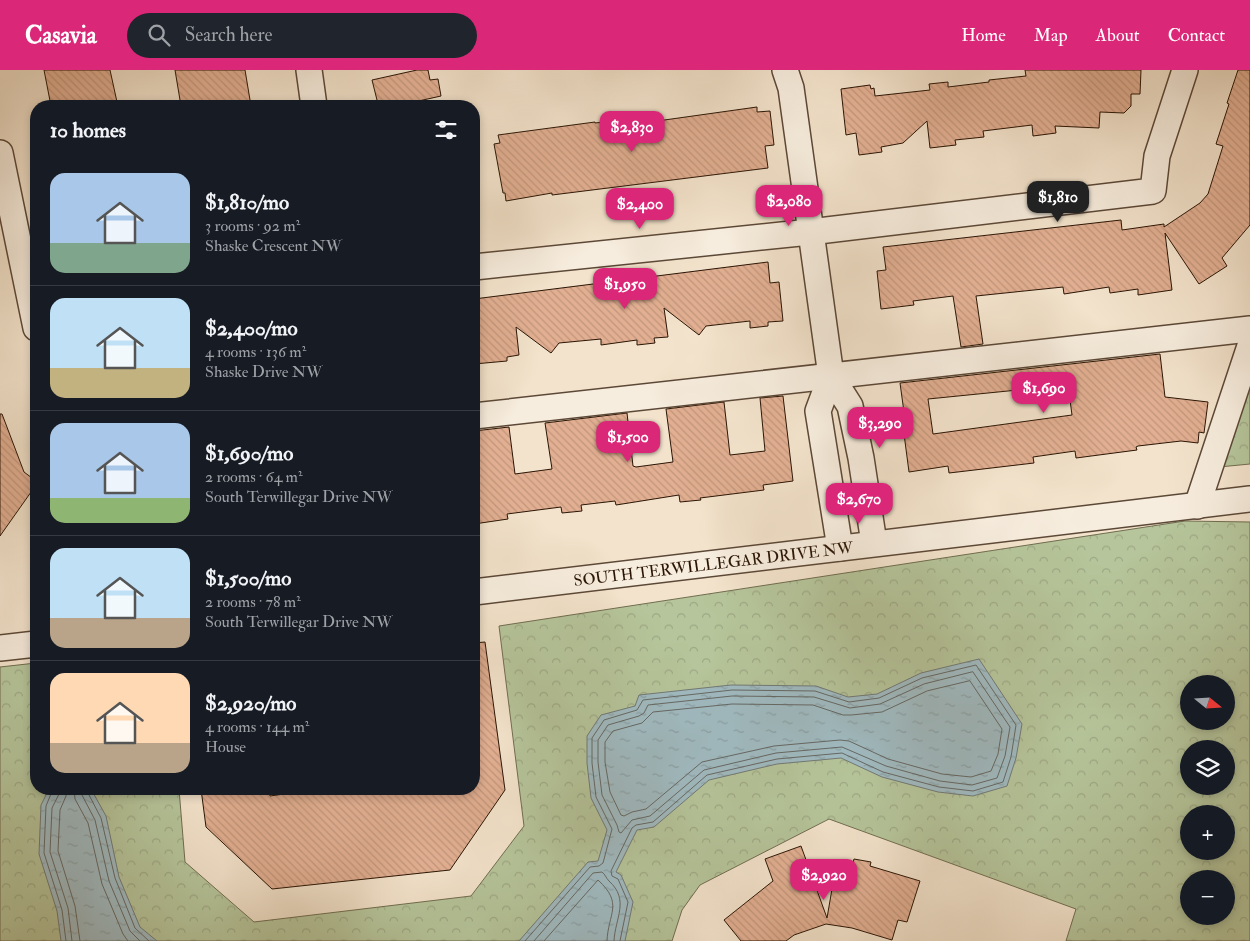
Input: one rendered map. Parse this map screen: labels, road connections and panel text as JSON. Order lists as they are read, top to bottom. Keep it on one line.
{"streets":{"street":["SOUTH TERWILLEGAR DRIVE NW"]},"north":"right","page":{"header":"Casavia","search":"Search here","nav":["Home","Map","About","Contact"],"heading":"10 homes","price":["$2,830","$1,810","$2,080","$2,400","$1,950","$1,690","$3,290","$1,500","$2,670","$2,920"],"list":[{"name":"$1,810/mo","note":"3 rooms · 92 m² · Shaske Crescent NW"},{"name":"$2,400/mo","note":"4 rooms · 136 m² · Shaske Drive NW"},{"name":"$1,690/mo","note":"2 rooms · 64 m² · South Terwillegar Drive NW"},{"name":"$1,500/mo","note":"2 rooms · 78 m² · South Terwillegar Drive NW"},{"name":"$2,920/mo","note":"4 rooms · 144 m² · House"}],"map_buttons":["+","−"]}}
